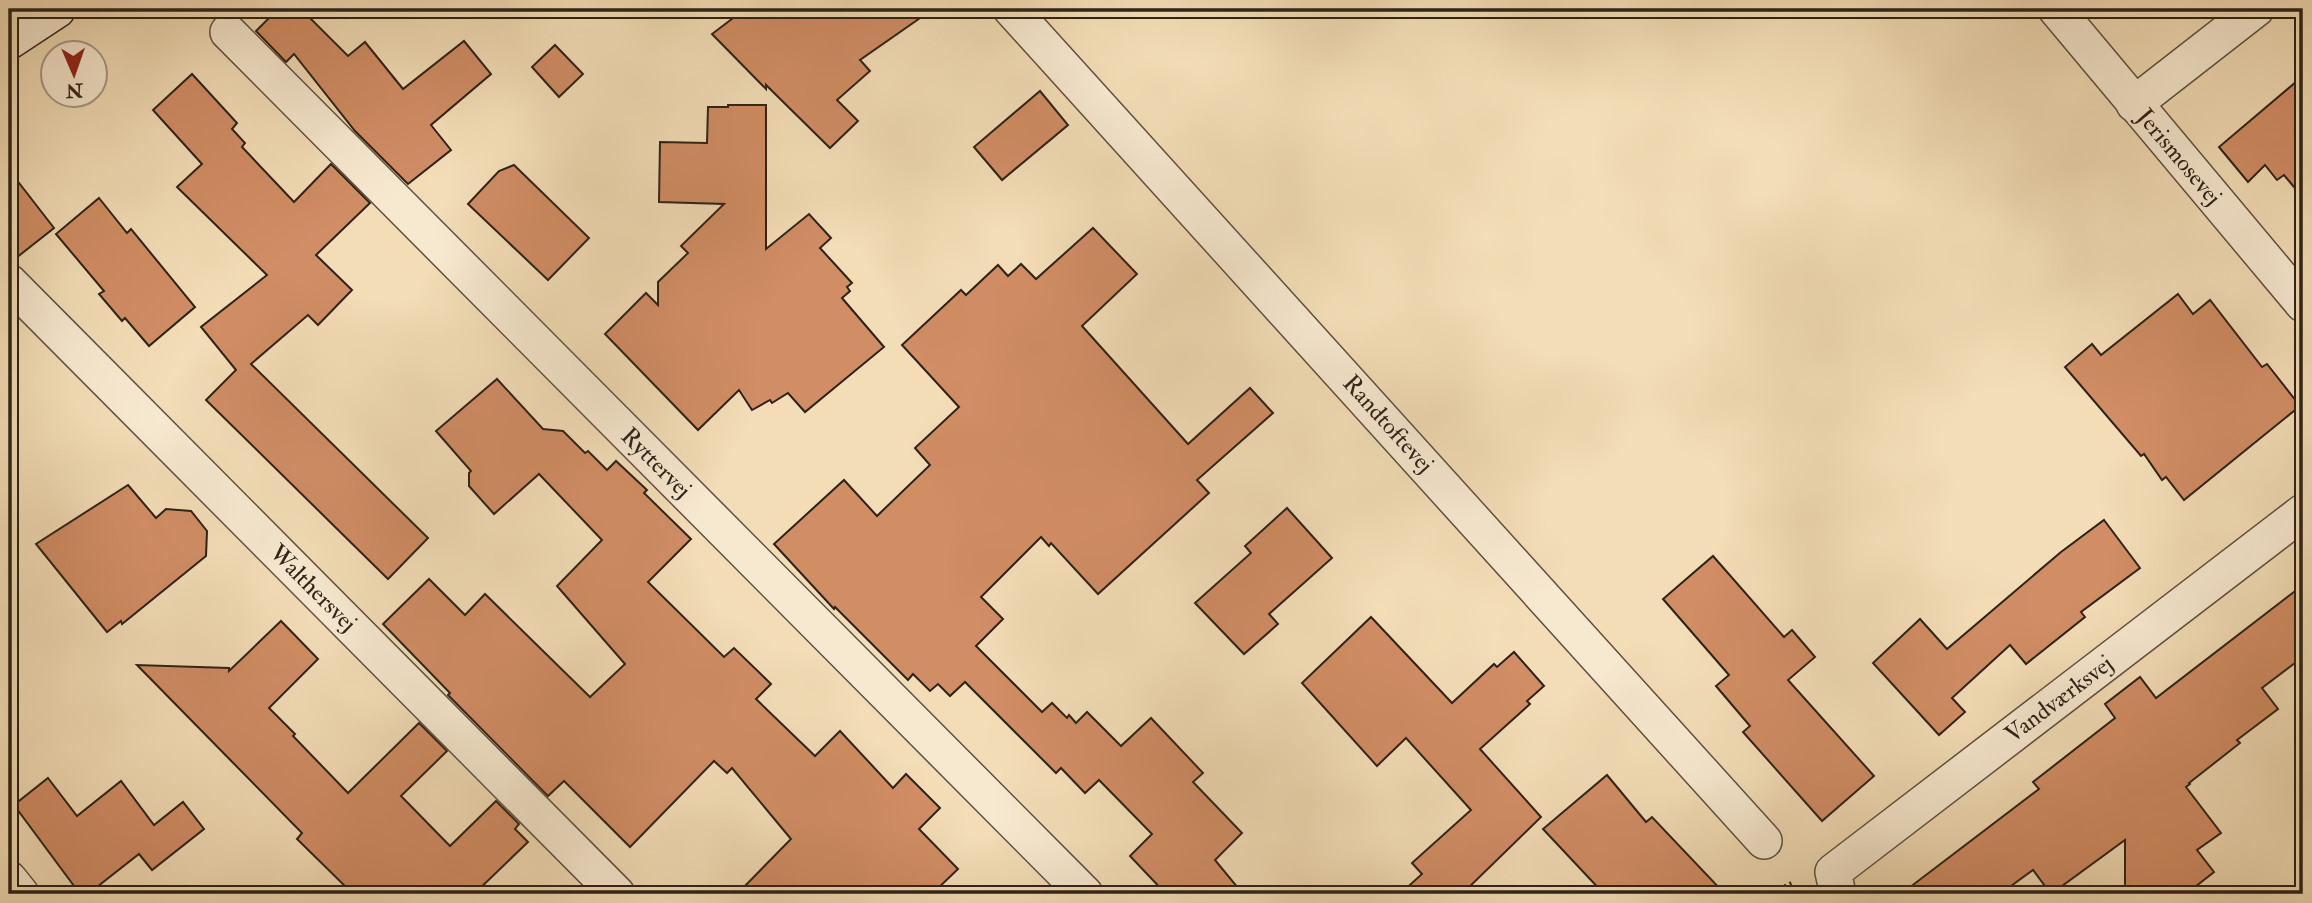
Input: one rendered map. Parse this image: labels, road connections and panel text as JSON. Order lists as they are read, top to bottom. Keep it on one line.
{"streets":{"street":["Jerismosevej","Randtoftevej","Ryttervej","Walthersvej","Vandværksvej"]},"north":"bottom"}
